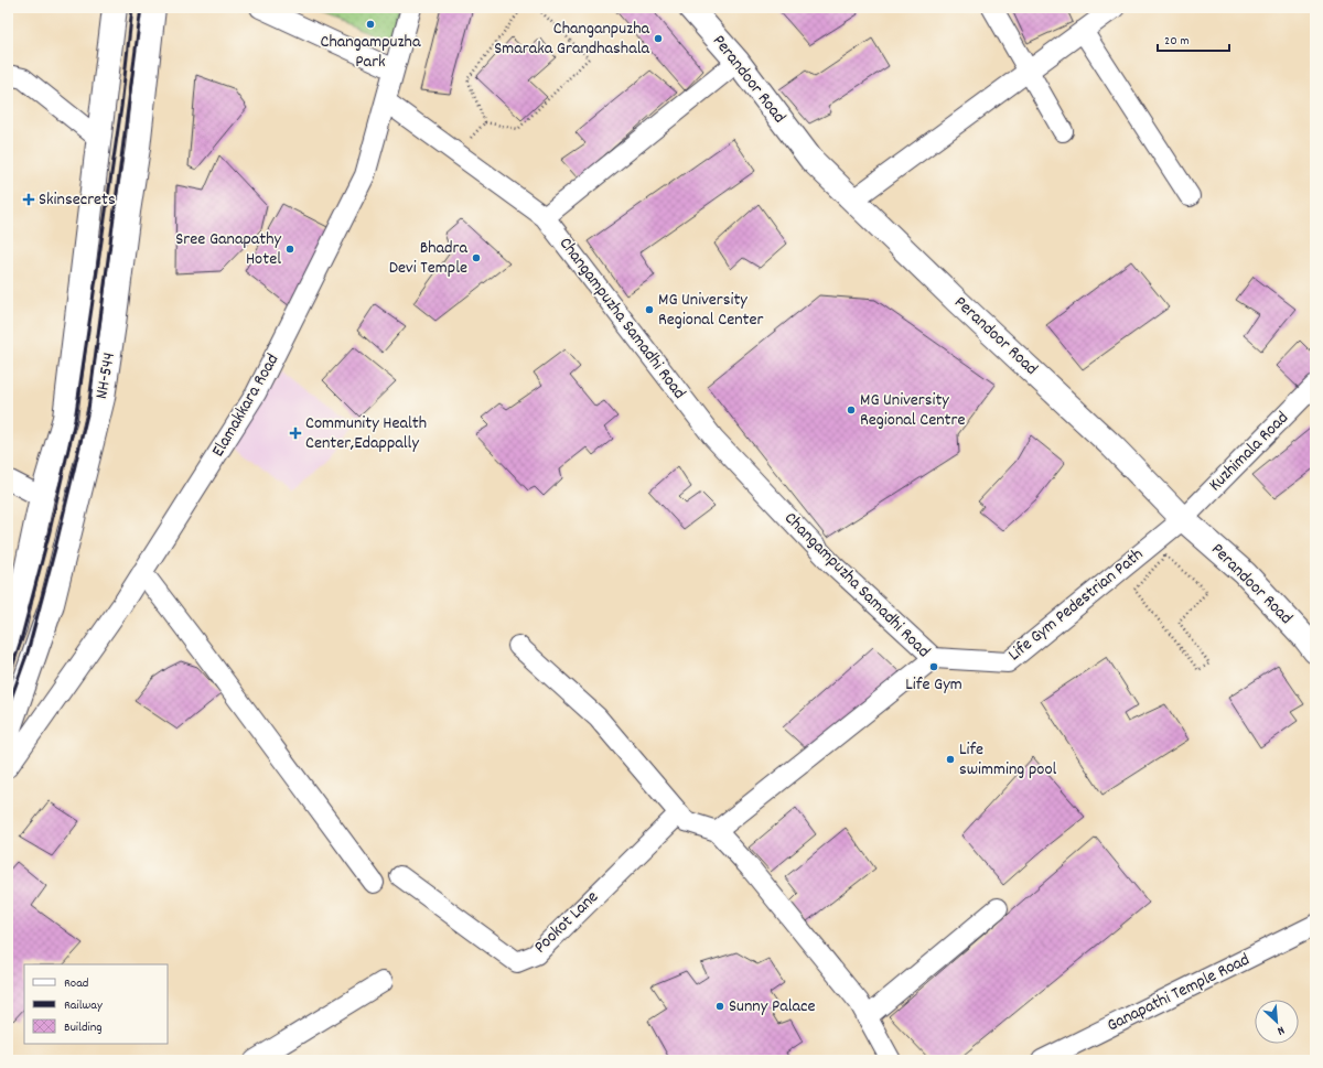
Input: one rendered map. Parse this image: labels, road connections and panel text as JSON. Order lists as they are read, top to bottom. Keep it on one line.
{"streets":{"main road":["Perandoor Road","NH-544"],"street":["Changampuzha Samadhi Road","Elamakkara Road","Kuzhimala Road","Life Gym Pedestrian Path","Pookot Lane","Ganapathi Temple Road"]},"crossings":[["Perandoor Road","Kuzhimala Road"],["Perandoor Road","Life Gym Pedestrian Path"],["Changampuzha Samadhi Road","Elamakkara Road"],["Changampuzha Samadhi Road","Life Gym Pedestrian Path"],["Kuzhimala Road","Life Gym Pedestrian Path"]],"places":{"other":["Changampuzha Park","Changanpuzha Smaraka Grandhashala","Sree Ganapathy Hotel","Bhadra Devi Temple","MG University Regional Center","MG University Regional Centre","Life Gym","Life swimming pool","Sunny Palace"],"health":["Skinsecrets","Community Health Center,Edappally"]},"legend":["Road","Railway","Building"],"scale_bar":"20 m","north":"bottom right"}
